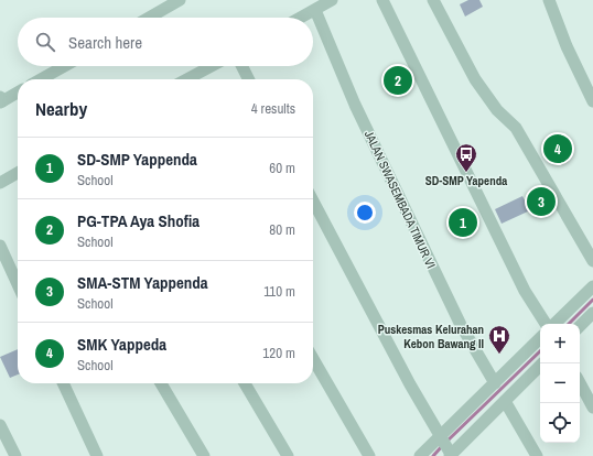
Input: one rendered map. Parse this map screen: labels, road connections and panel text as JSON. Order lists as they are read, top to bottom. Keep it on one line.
{"streets":{"street":["JALAN SWASEMBADA TIMUR VI"]},"places":{"bus stop":["SD-SMP Yapenda"],"hospital":["Puskesmas Kelurahan Kebon Bawang II"]},"page":{"search":"Search here","pins":["2","4","3","1"],"heading":["Nearby","4 results"],"list":[{"mark":"1","name":"SD-SMP Yappenda","note":"School","value":"60 m"},{"mark":"2","name":"PG-TPA Aya Shofia","note":"School","value":"80 m"},{"mark":"3","name":"SMA-STM Yappenda","note":"School","value":"110 m"},{"mark":"4","name":"SMK Yappeda","note":"School","value":"120 m"}],"map_buttons":["+","−"]}}
